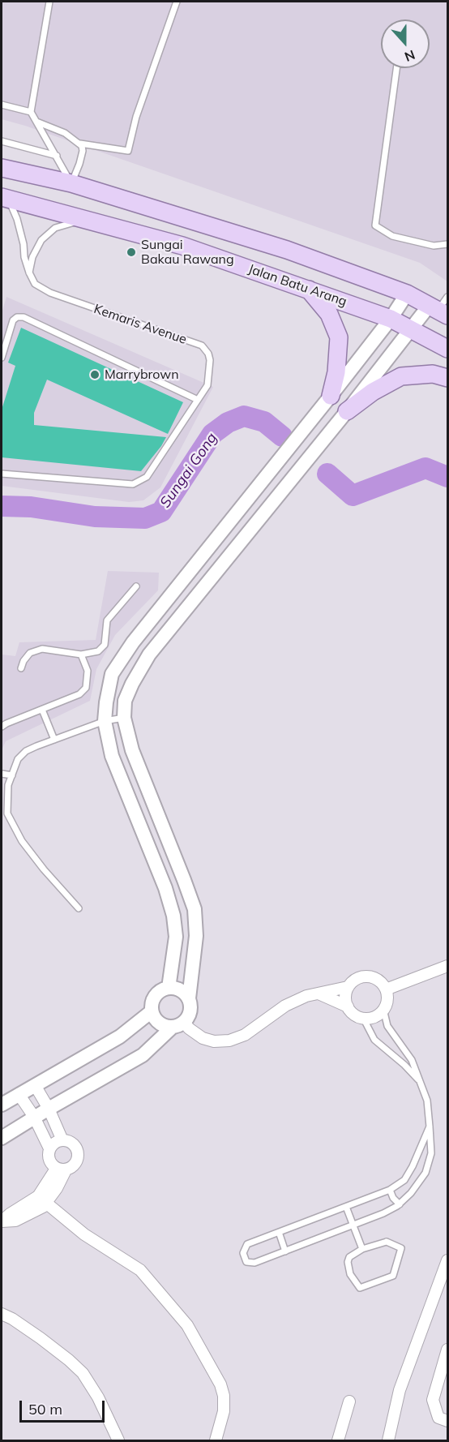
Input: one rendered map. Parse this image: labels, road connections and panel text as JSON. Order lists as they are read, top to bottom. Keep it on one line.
{"streets":{"main road":["Jalan Batu Arang"],"lane":["Kemaris Avenue"]},"water":["Sungai Gong"],"places":["Sungai Bakau Rawang","Marrybrown"],"scale_bar":"50 m","north":"bottom"}
